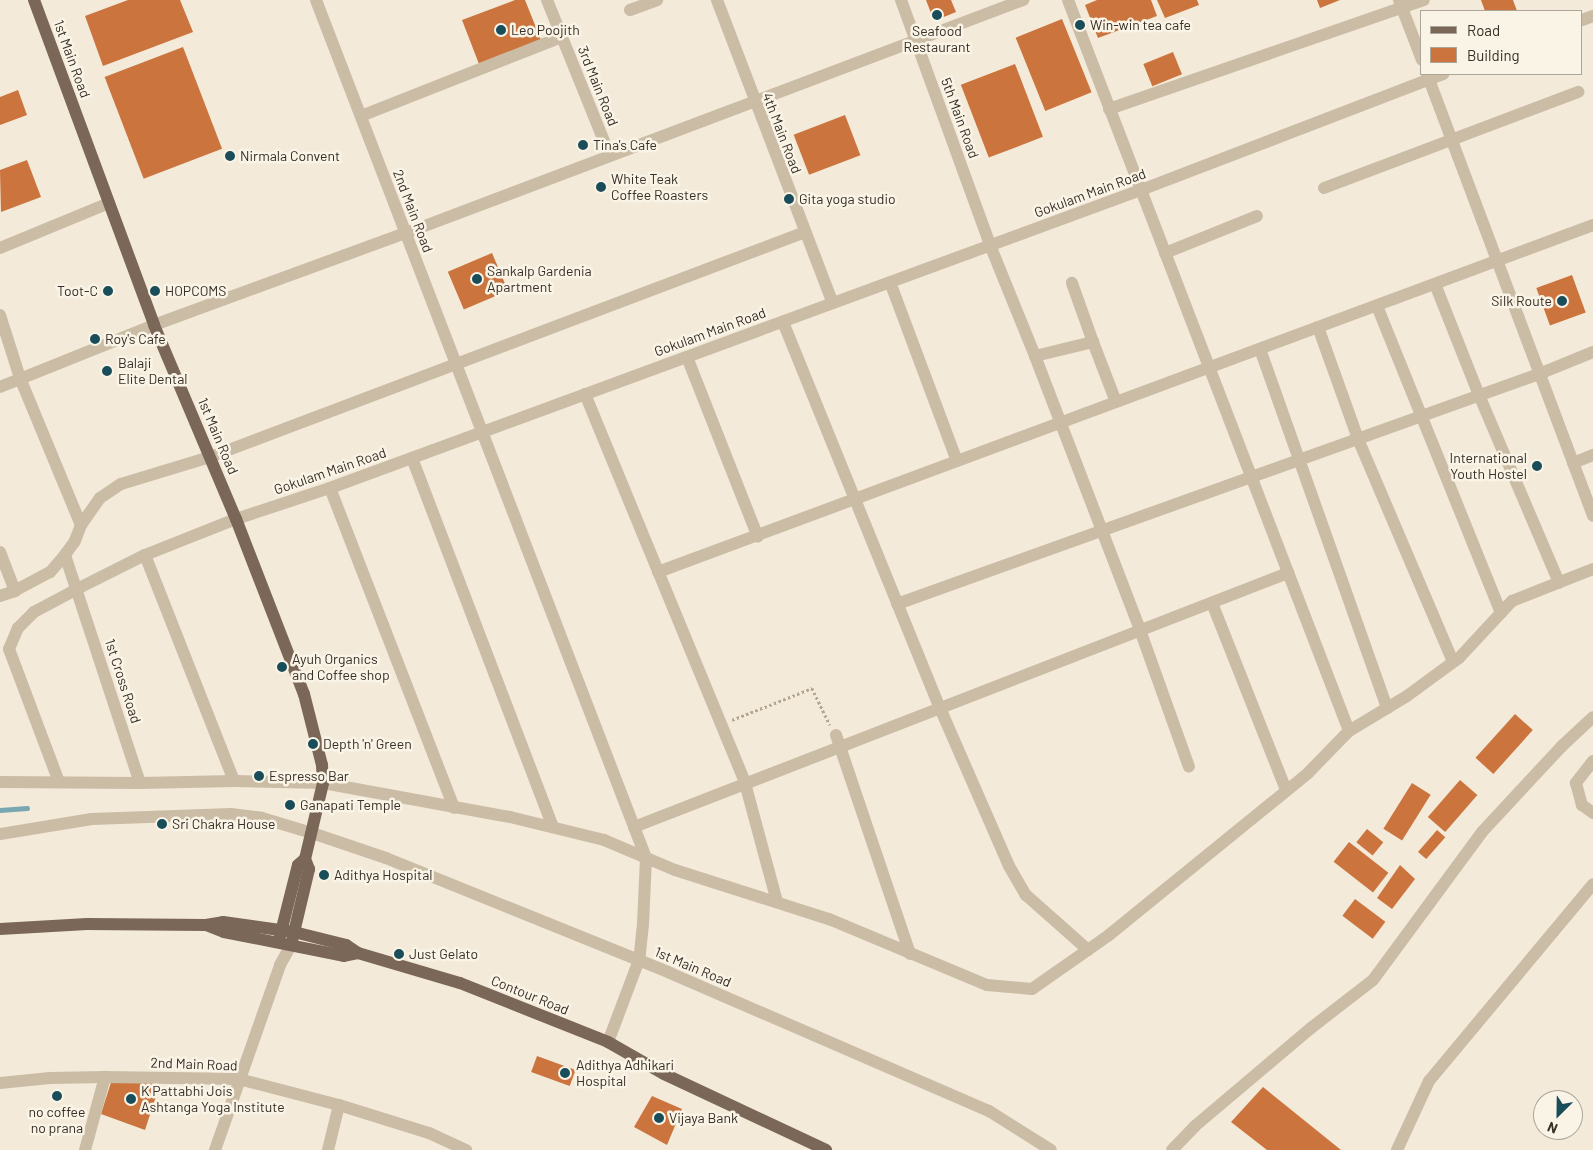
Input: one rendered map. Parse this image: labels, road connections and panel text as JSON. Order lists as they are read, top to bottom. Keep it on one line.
{"streets":{"main road":["1st Main Road","Contour Road"],"street":["3rd Main Road","5th Main Road","4th Main Road","Gokulam Main Road","2nd Main Road","1st Cross Road"]},"crossings":[["1st Main Road","Gokulam Main Road"],["1st Main Road","Contour Road"],["5th Main Road","Gokulam Main Road"],["4th Main Road","Gokulam Main Road"],["Gokulam Main Road","2nd Main Road"],["Gokulam Main Road","1st Cross Road"]],"places":["Seafood Restaurant","Win-win tea cafe","Leo Poojith","Tina's Cafe","Nirmala Convent","White Teak Coffee Roasters","Gita yoga studio","Sankalp Gardenia Apartment","Toot-C","HOPCOMS","Silk Route","Roy's Cafe","Balaji Elite Dental","International Youth Hostel","Ayuh Organics and Coffee shop","Depth 'n' Green","Espresso Bar","Ganapati Temple","Sri Chakra House","Adithya Hospital","Just Gelato","Adithya Adhikari Hospital","no coffee no prana","K Pattabhi Jois Ashtanga Yoga Institute","Vijaya Bank"],"legend":["Road","Building"],"north":"bottom left"}
